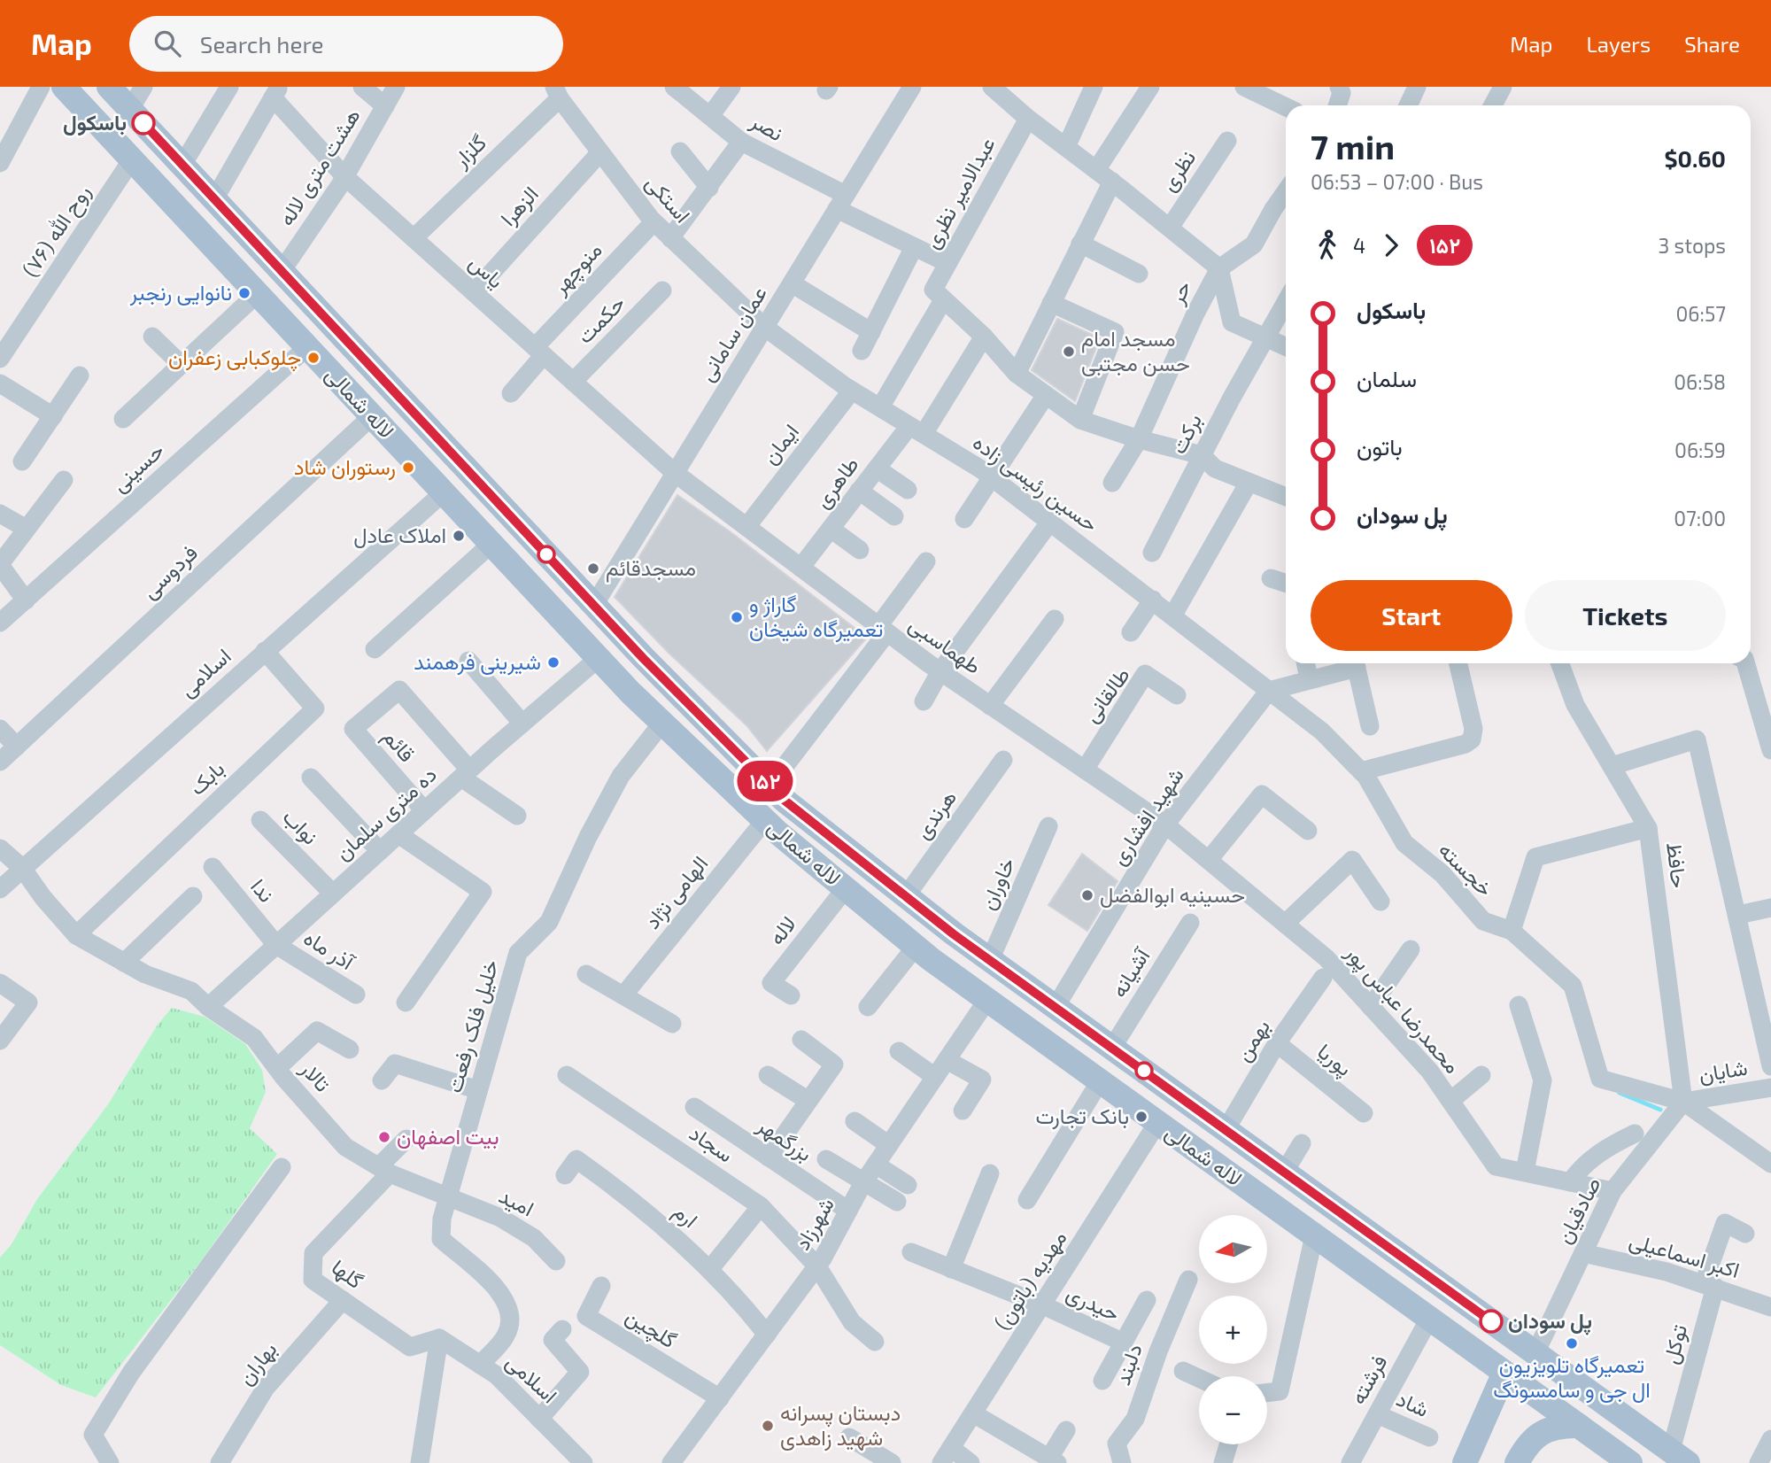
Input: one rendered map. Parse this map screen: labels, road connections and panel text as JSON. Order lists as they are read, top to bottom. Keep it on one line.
{"streets":{"main road":["لاله شمالی"],"street":["نصر","گلزار","هشت متری لاله","نظری","عبدالامیر نظری","استکی","الزهرا","روح الله (۷۶)","منوچهر","یاس","حر","حکمت","عمان سامانی","برکت","ایمان","حسینی","طاهری","حسین رئیسی زاده","فردوسی","طهماسبی","اسلامی","طالقانی","قائم","بابک","ده متری سلمان","هرندی","شهید افشاری","نواب","حافظ","خجسته","خاوران","ندا","الهامی نژاد","لاله","آذر ماه","آشیانه","محمدرضا عباس پور","خلیل فلک رفعت","بهمن","پوریا","شایان","تالار","بزرگمهر","سجاد","امید","صادقیان","ارم","شهرزاد","اکبر اسماعیلی","گلها","مهدیه (باتون)","حیدری","گلچین","توکل","بهاران","دلبند","فرشته","شاد"]},"crossings":[["نصر","عبدالامیر نظری"],["نصر","عمان سامانی"],["گلزار","استکی"],["گلزار","یاس"],["هشت متری لاله","یاس"],["هشت متری لاله","لاله شمالی"],["عبدالامیر نظری","حسین رئیسی زاده"],["استکی","الزهرا"],["استکی","منوچهر"],["استکی","عمان سامانی"],["استکی","حسین رئیسی زاده"],["الزهرا","یاس"],["روح الله (۷۶)","لاله شمالی"],["منوچهر","یاس"],["یاس","حکمت"],["یاس","عمان سامانی"],["یاس","طهماسبی"],["عمان سامانی","لاله شمالی"],["عمان سامانی","حسین رئیسی زاده"],["عمان سامانی","طهماسبی"],["لاله شمالی","حسینی"],["لاله شمالی","فردوسی"],["لاله شمالی","اسلامی"],["لاله شمالی","ده متری سلمان"],["لاله شمالی","هرندی"],["لاله شمالی","شهید افشاری"],["لاله شمالی","خاوران"],["لاله شمالی","الهامی نژاد"],["لاله شمالی","لاله"],["لاله شمالی","آشیانه"],["لاله شمالی","خلیل فلک رفعت"],["لاله شمالی","بهمن"],["لاله شمالی","صادقیان"],["لاله شمالی","شهرزاد"],["لاله شمالی","مهدیه (باتون)"],["لاله شمالی","توکل"],["لاله شمالی","فرشته"],["ایمان","حسین رئیسی زاده"],["ایمان","طهماسبی"],["طاهری","حسین رئیسی زاده"],["طاهری","طهماسبی"],["حسین رئیسی زاده","شهید افشاری"],["حسین رئیسی زاده","خجسته"],["طهماسبی","طالقانی"],["طهماسبی","شهید افشاری"],["طهماسبی","محمدرضا عباس پور"],["اسلامی","بابک"],["اسلامی","تالار"],["اسلامی","گلها"],["قائم","ده متری سلمان"],["بابک","تالار"],["ده متری سلمان","نواب"],["ده متری سلمان","ندا"],["ده متری سلمان","آذر ماه"],["ده متری سلمان","تالار"],["شهید افشاری","خجسته"],["شهید افشاری","محمدرضا عباس پور"],["حافظ","خجسته"],["حافظ","شایان"],["حافظ","صادقیان"],["خجسته","شایان"],["خجسته","صادقیان"],["ندا","آذر ماه"],["محمدرضا عباس پور","صادقیان"],["خلیل فلک رفعت","تالار"],["خلیل فلک رفعت","امید"],["بهمن","پوریا"],["شایان","صادقیان"],["تالار","امید"],["تالار","گلها"],["بزرگمهر","شهرزاد"],["سجاد","شهرزاد"],["صادقیان","اکبر اسماعیلی"],["ارم","شهرزاد"],["شهرزاد","گلچین"],["اکبر اسماعیلی","توکل"],["گلها","بهاران"],["مهدیه (باتون)","حیدری"],["فرشته","شاد"]],"places":["باسکول","نانوایی رنجبر","مسجد امام حسن مجتبی","چلوکبابی زعفران","رستوران شاد","املاک عادل","مسجدقائم","گاراژ و تعمیرگاه شیخان","شیرینی فرهمند","حسینیه ابوالفضل","بانک تجارت","بيت اصفهان","پل سودان","تعمیرگاه تلویزیون ال جی و سامسونگ","دبستان پسرانه شهید زاهدی"],"lines":["bus line ۱۵۲"],"north":"left","page":{"header":"Map","search":"Search here","nav":["Map","Layers","Share"],"on_map":"۱۵۲","heading":["7 min","06:53 – 07:00 · Bus","$0.60"],"legs":["4","۱۵۲","3 stops"],"list":[{"name":"باسکول","value":"06:57"},{"name":"سلمان","value":"06:58"},{"name":"باتون","value":"06:59"},{"name":"پل سودان","value":"07:00"}],"buttons":["Start","Tickets"],"map_buttons":["+","−"]}}
